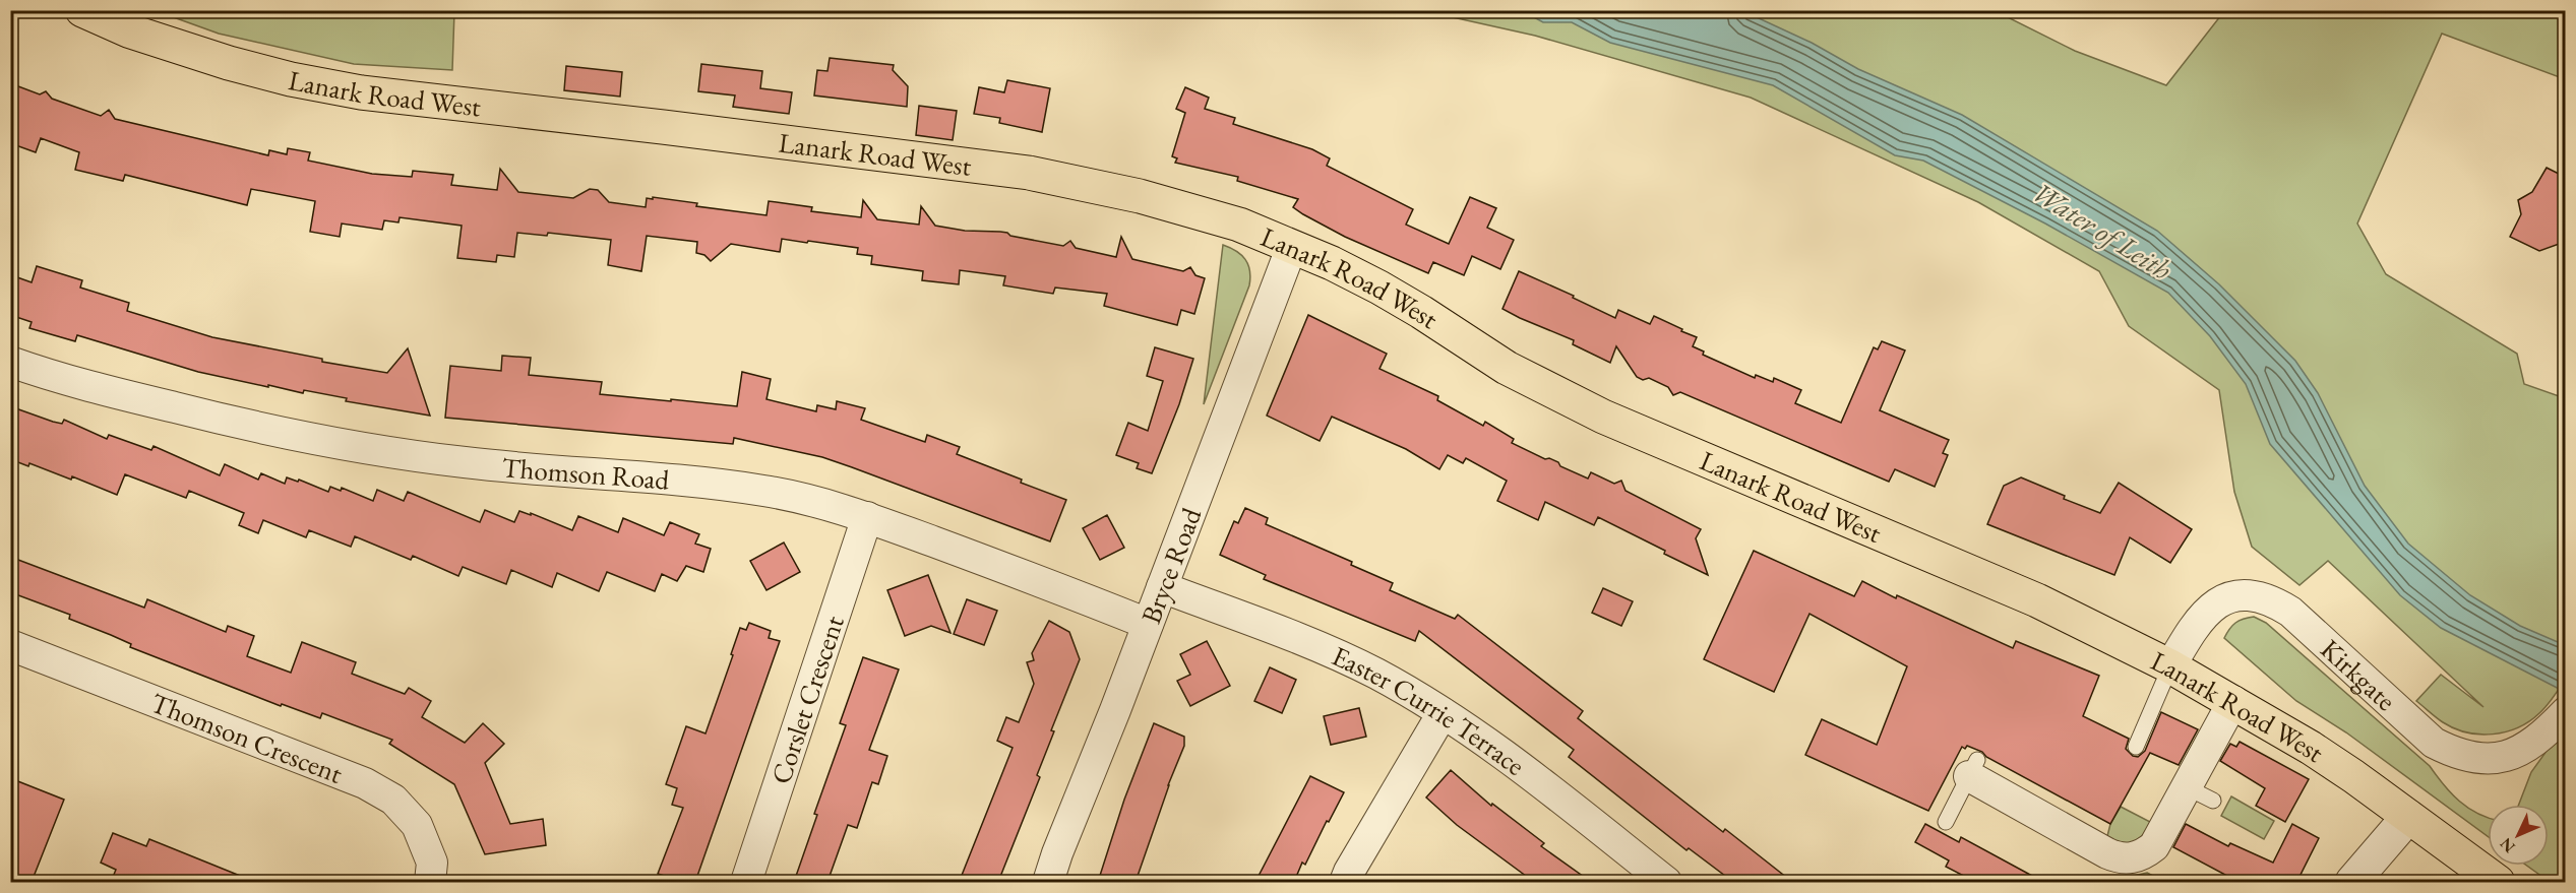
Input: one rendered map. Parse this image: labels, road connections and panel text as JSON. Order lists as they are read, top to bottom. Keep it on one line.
{"streets":{"main road":["Lanark Road West"],"street":["Thomson Road","Bryce Road","Kirkgate","Corslet Crescent","Easter Currie Terrace","Thomson Crescent"]},"crossings":[["Lanark Road West","Bryce Road"],["Lanark Road West","Kirkgate"],["Thomson Road","Bryce Road"],["Thomson Road","Corslet Crescent"],["Bryce Road","Easter Currie Terrace"]],"water":["Water of Leith"],"north":"bottom left"}
